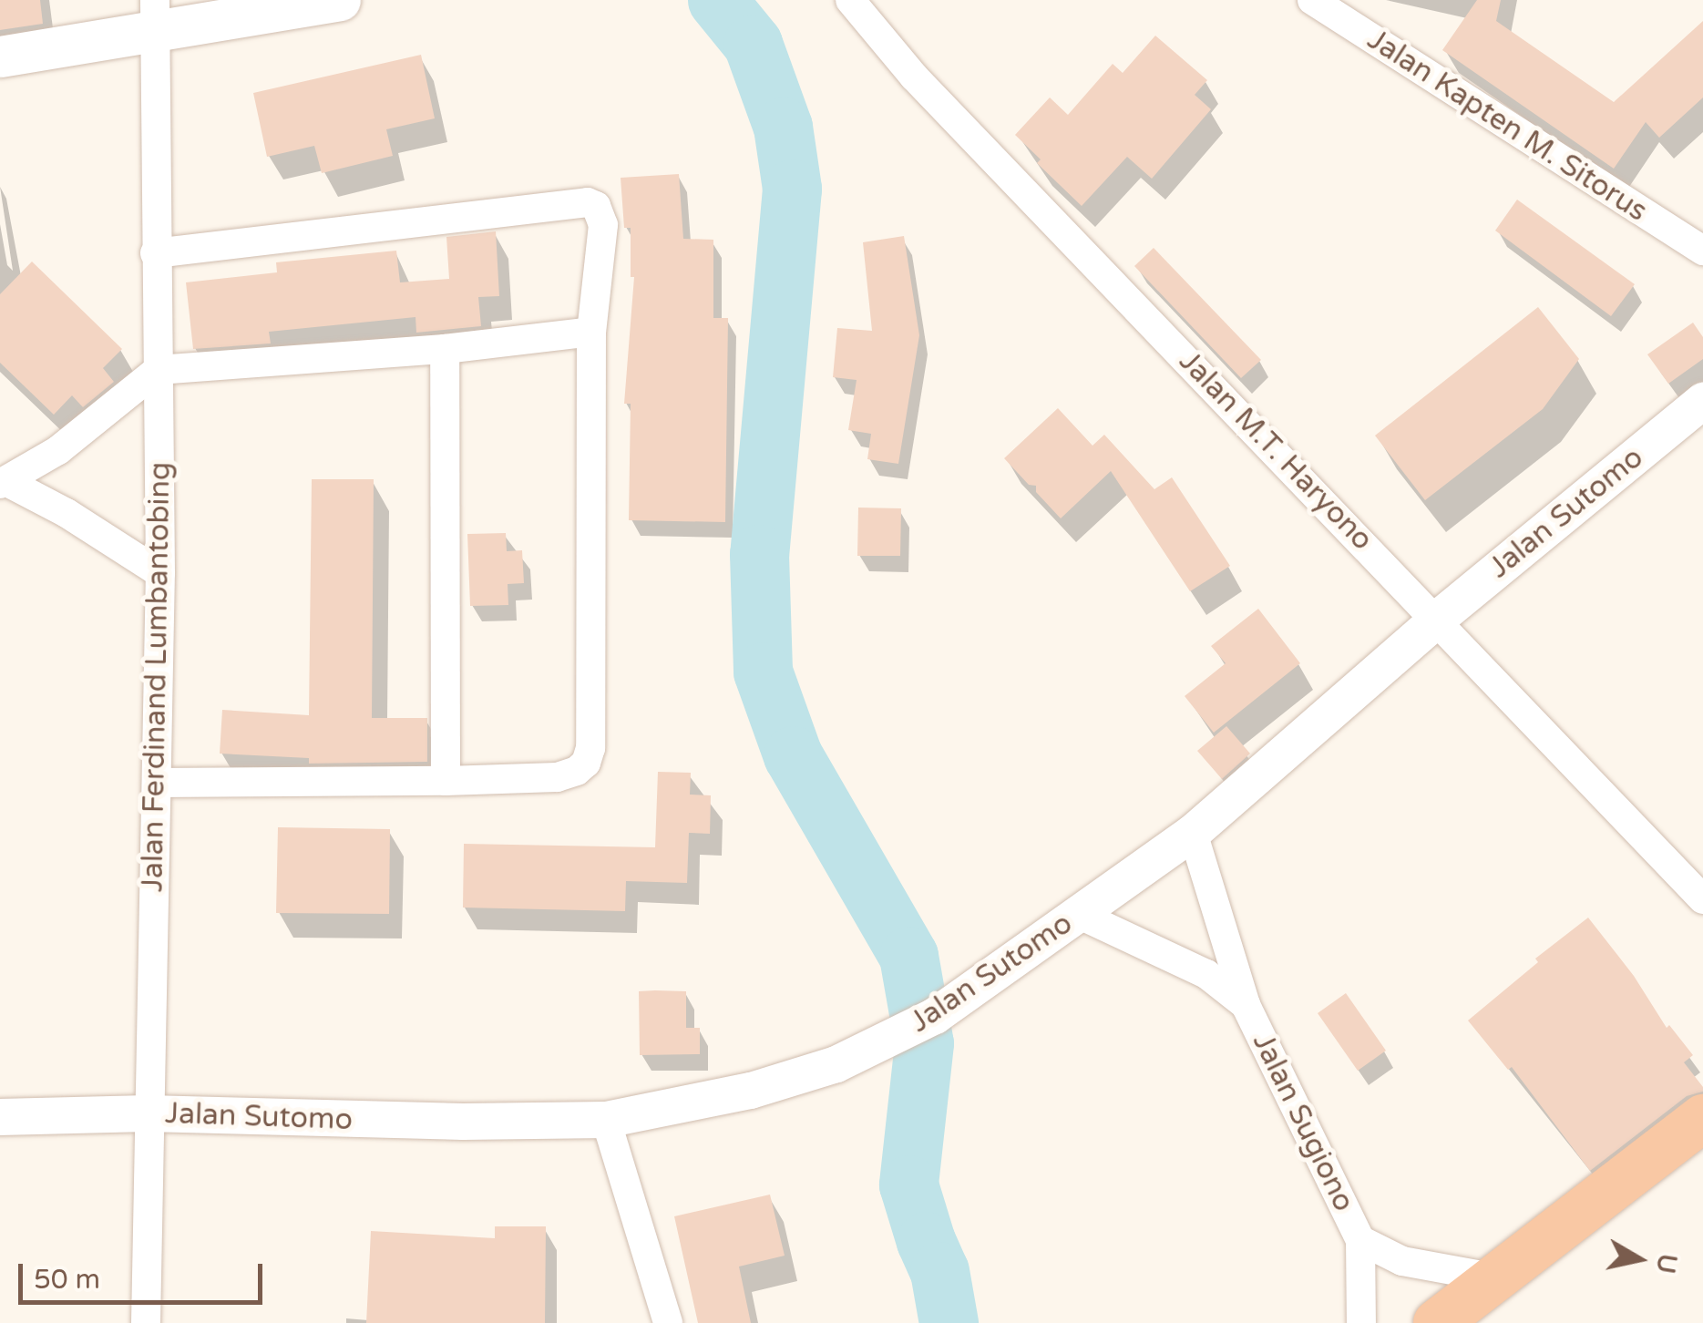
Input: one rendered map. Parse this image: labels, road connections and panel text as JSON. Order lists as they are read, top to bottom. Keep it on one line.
{"streets":{"street":["Jalan Kapten M. Sitorus","Jalan M.T. Haryono","Jalan Sutomo","Jalan Ferdinand Lumbantobing","Jalan Sugiono"]},"crossings":[["Jalan M.T. Haryono","Jalan Sutomo"],["Jalan Sutomo","Jalan Ferdinand Lumbantobing"],["Jalan Sutomo","Jalan Sugiono"]],"scale_bar":"50 m","north":"right"}
